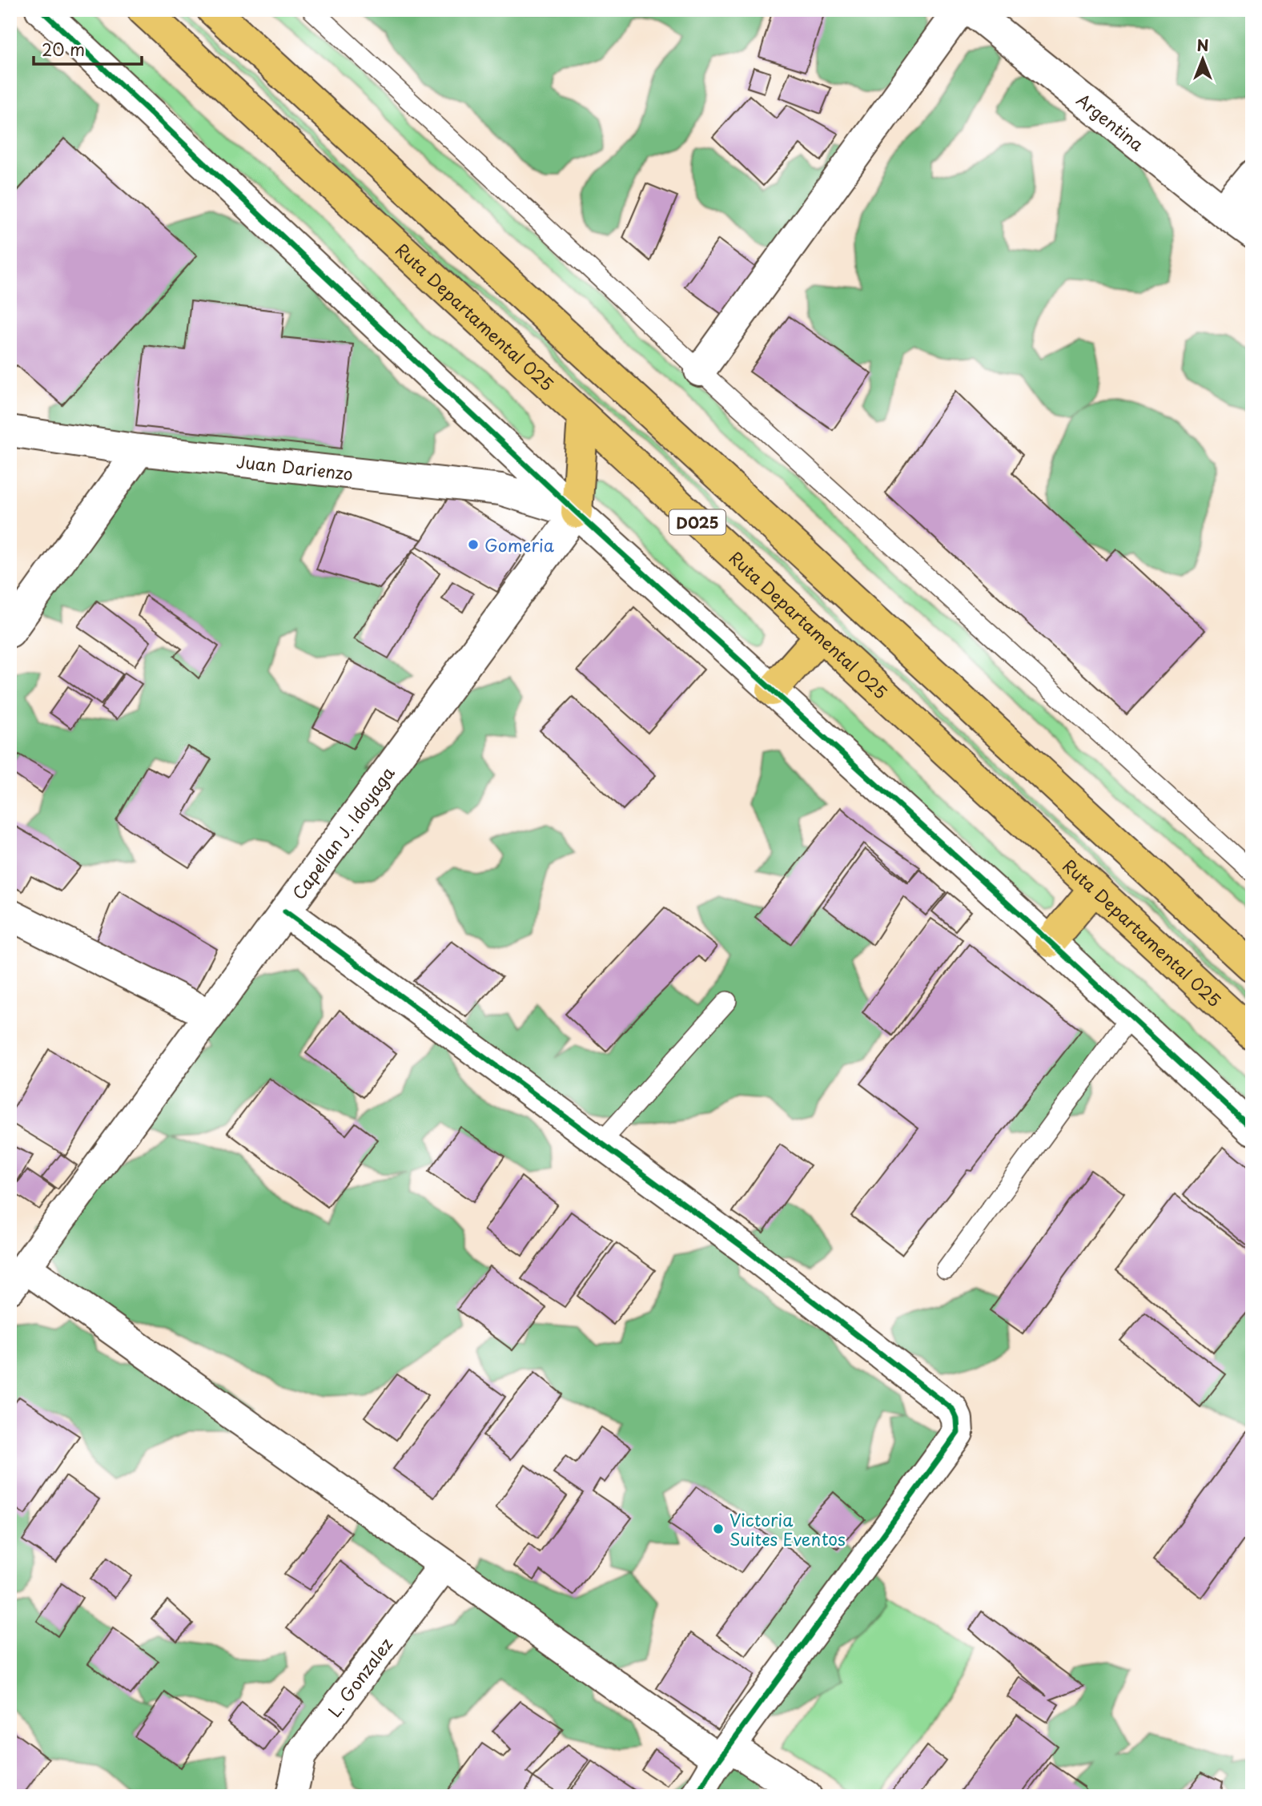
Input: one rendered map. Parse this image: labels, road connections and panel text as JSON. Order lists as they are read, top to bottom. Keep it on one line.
{"streets":{"highway":["Ruta Departamental 025","D025"],"street":["Argentina","Juan Darienzo","Capellan J. Idoyaga","L. Gonzalez"]},"crossings":[["Juan Darienzo","Capellan J. Idoyaga"]],"places":["Gomeria","Victoria Suites Eventos"],"scale_bar":"20 m","north":"top"}
